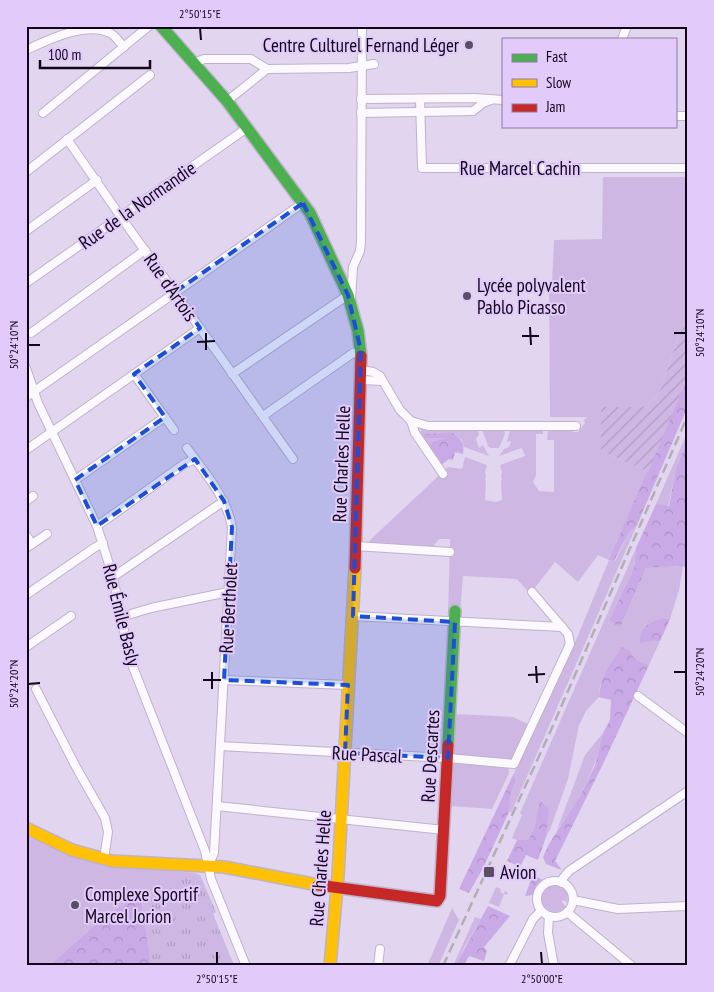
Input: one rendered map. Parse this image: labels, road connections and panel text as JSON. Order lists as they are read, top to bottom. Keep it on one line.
{"streets":{"street":["Rue Marcel Cachin","Rue de la Normandie","Rue d'Artois","Rue Charles Helle","Rue Bertholet","Rue Émile Basly","Rue Pascal","Rue Descartes"]},"crossings":[["Rue de la Normandie","Rue d'Artois"],["Rue de la Normandie","Rue Charles Helle"],["Rue Charles Helle","Rue Pascal"],["Rue Charles Helle","Rue Descartes"],["Rue Bertholet","Rue Émile Basly"],["Rue Bertholet","Rue Pascal"],["Rue Pascal","Rue Descartes"]],"places":{"other":["Centre Culturel Fernand Léger","Lycée polyvalent Pablo Picasso","Complexe Sportif Marcel Jorion"],"transit":["Avion"]},"legend":["Fast","Slow","Jam"],"scale_bar":"100 m","coordinates":["2°50'15\"E","50°24'10\"N","50°24'20\"N","2°50'00\"E"]}
